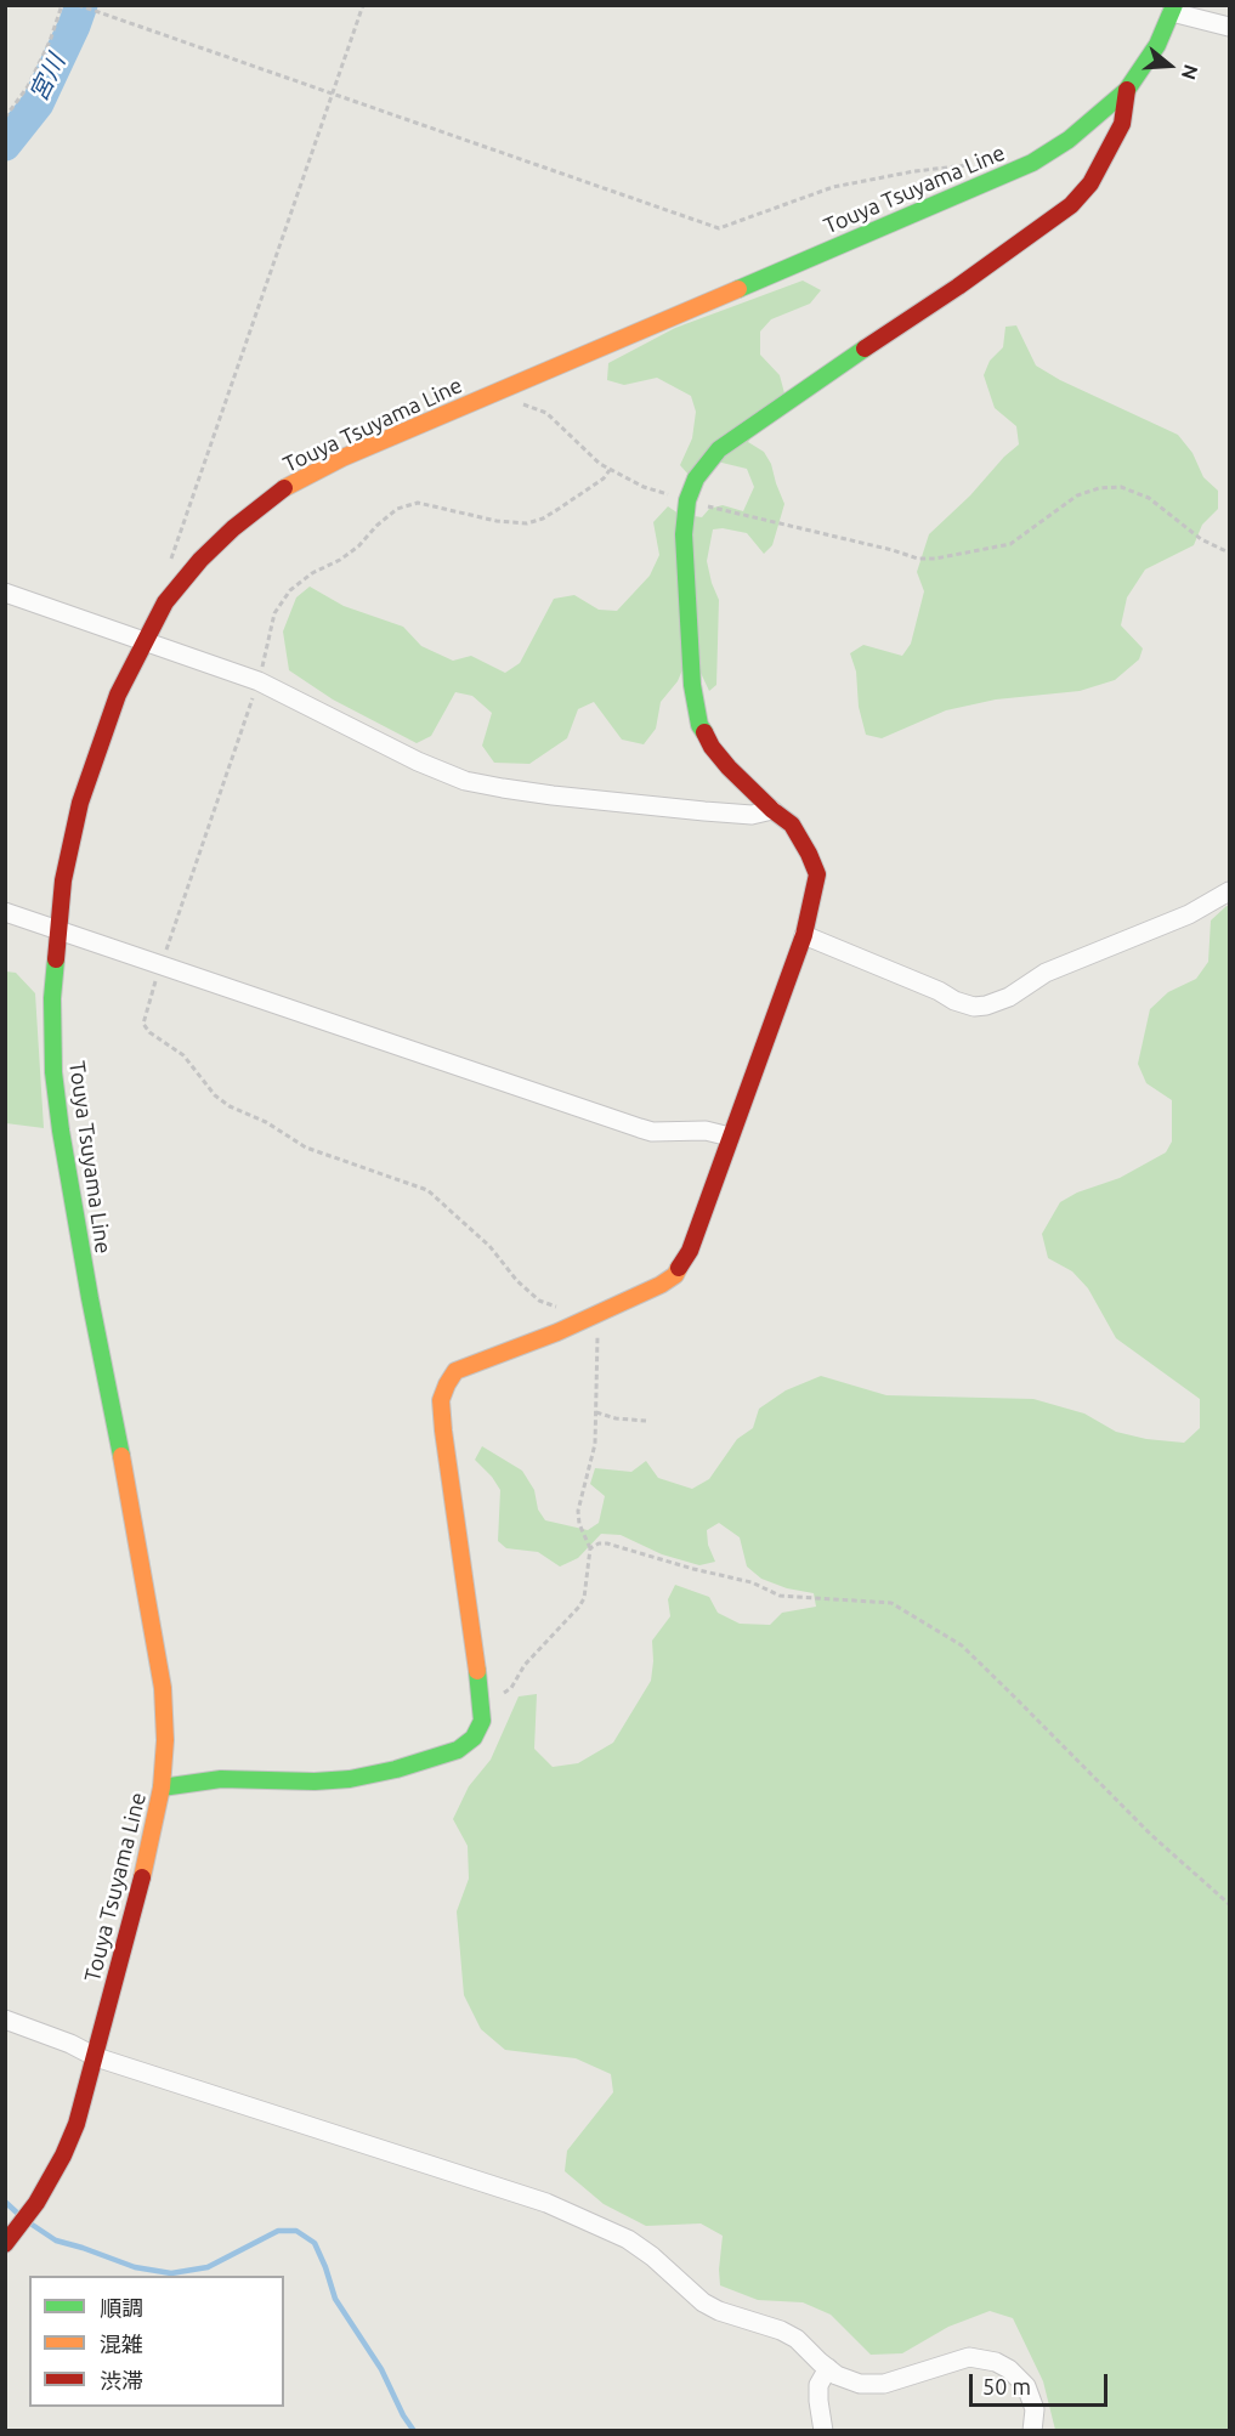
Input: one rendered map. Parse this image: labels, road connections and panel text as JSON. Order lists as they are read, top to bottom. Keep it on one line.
{"streets":{"main road":["Touya Tsuyama Line"]},"water":["宮川"],"legend":["順調","混雑","渋滞"],"scale_bar":"50 m","north":"right"}
